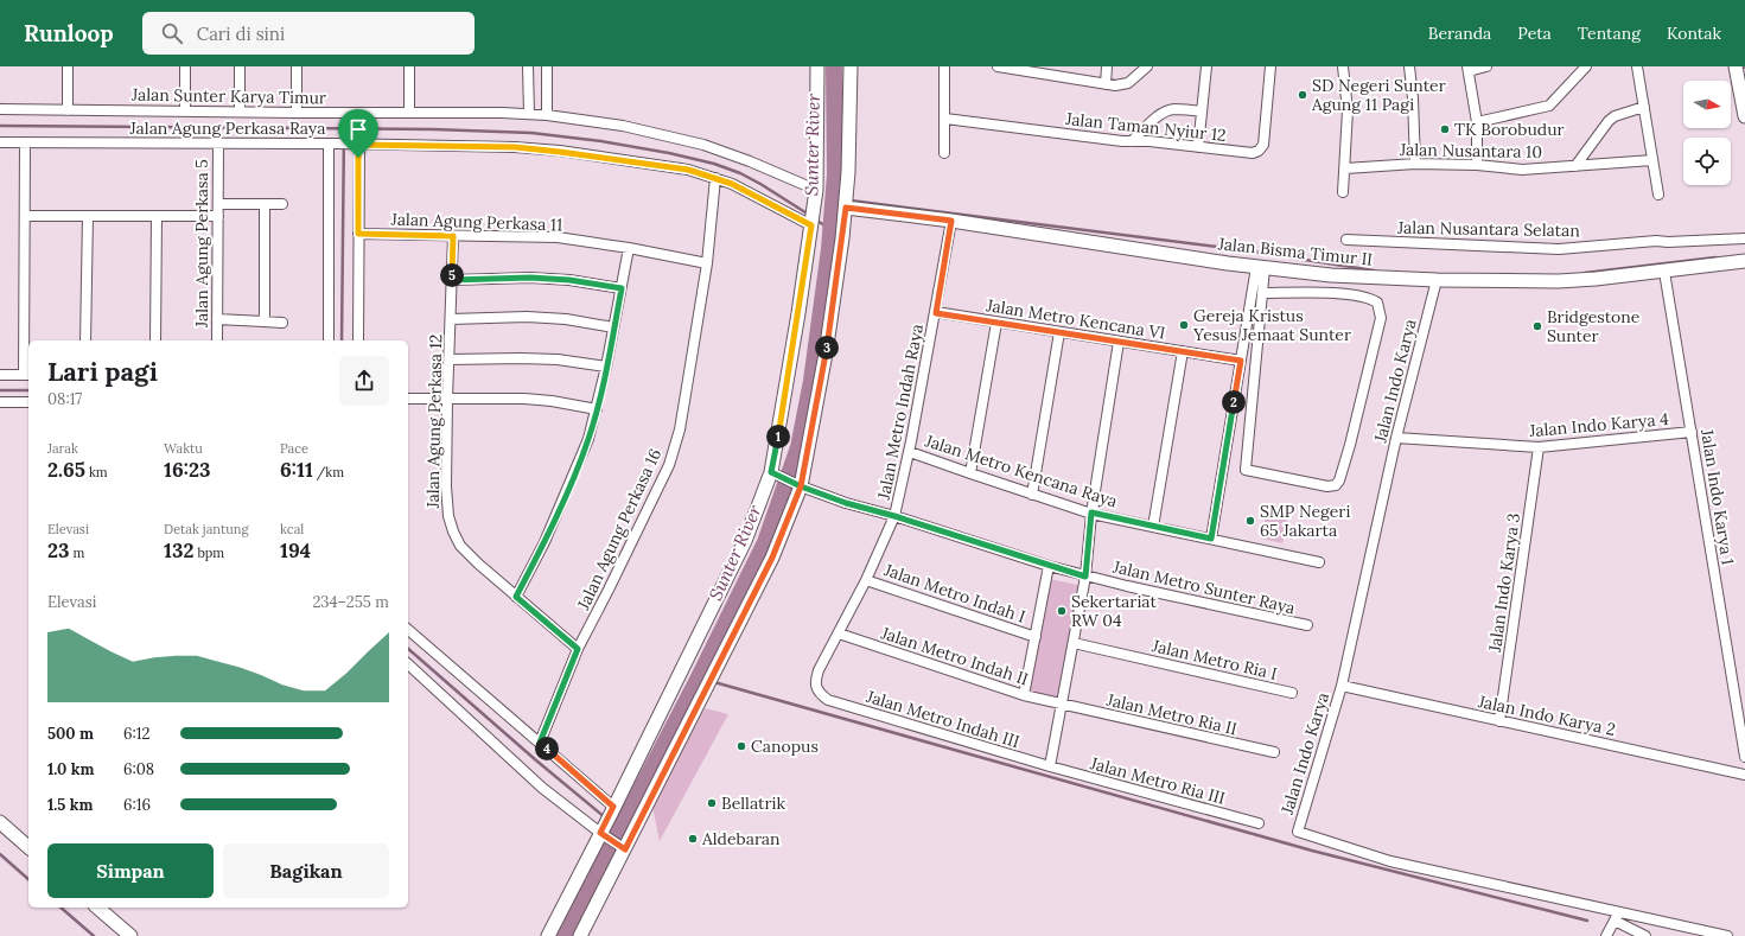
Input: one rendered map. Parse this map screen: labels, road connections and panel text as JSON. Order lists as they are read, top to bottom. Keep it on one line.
{"streets":{"main road":["Jalan Bisma Timur II"],"street":["Jalan Sunter Karya Timur","Jalan Taman Nyiur 12","Jalan Agung Perkasa Raya","Jalan Nusantara 10","Jalan Agung Perkasa 11","Jalan Nusantara Selatan","Jalan Agung Perkasa 5","Jalan Metro Kencana VI","Jalan Indo Karya","Jalan Metro Indah Raya","Jalan Agung Perkasa 12","Jalan Indo Karya 4","Jalan Metro Kencana Raya","Jalan Indo Karya 1","Jalan Agung Perkasa 16","Jalan Indo Karya 3","Jalan Metro Sunter Raya","Jalan Metro Indah I","Jalan Metro Indah II","Jalan Metro Ria I","Jalan Metro Ria II","Jalan Indo Karya 2","Jalan Metro Indah III","Jalan Metro Ria III"]},"crossings":[["Jalan Agung Perkasa Raya","Jalan Agung Perkasa 5"],["Jalan Agung Perkasa Raya","Jalan Agung Perkasa 16"],["Jalan Agung Perkasa 11","Jalan Agung Perkasa 12"],["Jalan Agung Perkasa 11","Jalan Agung Perkasa 16"],["Jalan Bisma Timur II","Jalan Indo Karya"],["Jalan Bisma Timur II","Jalan Metro Indah Raya"],["Jalan Bisma Timur II","Jalan Indo Karya 1"],["Jalan Metro Kencana VI","Jalan Metro Indah Raya"],["Jalan Indo Karya","Jalan Indo Karya 4"],["Jalan Indo Karya","Jalan Indo Karya 2"],["Jalan Metro Indah Raya","Jalan Metro Kencana Raya"],["Jalan Metro Indah Raya","Jalan Metro Sunter Raya"],["Jalan Metro Indah Raya","Jalan Metro Indah I"],["Jalan Metro Indah Raya","Jalan Metro Indah II"],["Jalan Metro Indah Raya","Jalan Metro Indah III"],["Jalan Agung Perkasa 12","Jalan Agung Perkasa 16"],["Jalan Indo Karya 4","Jalan Indo Karya 1"],["Jalan Indo Karya 4","Jalan Indo Karya 3"],["Jalan Indo Karya 3","Jalan Indo Karya 2"],["Jalan Metro Sunter Raya","Jalan Metro Indah I"],["Jalan Metro Indah I","Jalan Metro Indah II"],["Jalan Metro Indah II","Jalan Metro Ria II"],["Jalan Metro Indah III","Jalan Metro Ria III"]],"water":["Sunter River"],"places":["SD Negeri Sunter Agung 11 Pagi","TK Borobudur","Gereja Kristus Yesus Jemaat Sunter","Bridgestone Sunter","SMP Negeri 65 Jakarta","Sekertariat RW 04","Canopus","Bellatrik","Aldebaran"],"north":"right","page":{"header":"Runloop","search":"Cari di sini","nav":["Beranda","Peta","Tentang","Kontak"],"pins":["5","3","2","1","4"],"heading":["Lari pagi","08:17"],"stats":[["Jarak","2.65 km"],["Waktu","16:23"],["Pace","6:11 /km"],["Elevasi","23 m"],["Detak jantung","132 bpm"],["kcal","194"]],"chart":["Elevasi","234–255 m"],"list":[{"name":"500 m","note":"6:12"},{"name":"1.0 km","note":"6:08"},{"name":"1.5 km","note":"6:16"}],"buttons":["Simpan","Bagikan"]}}
